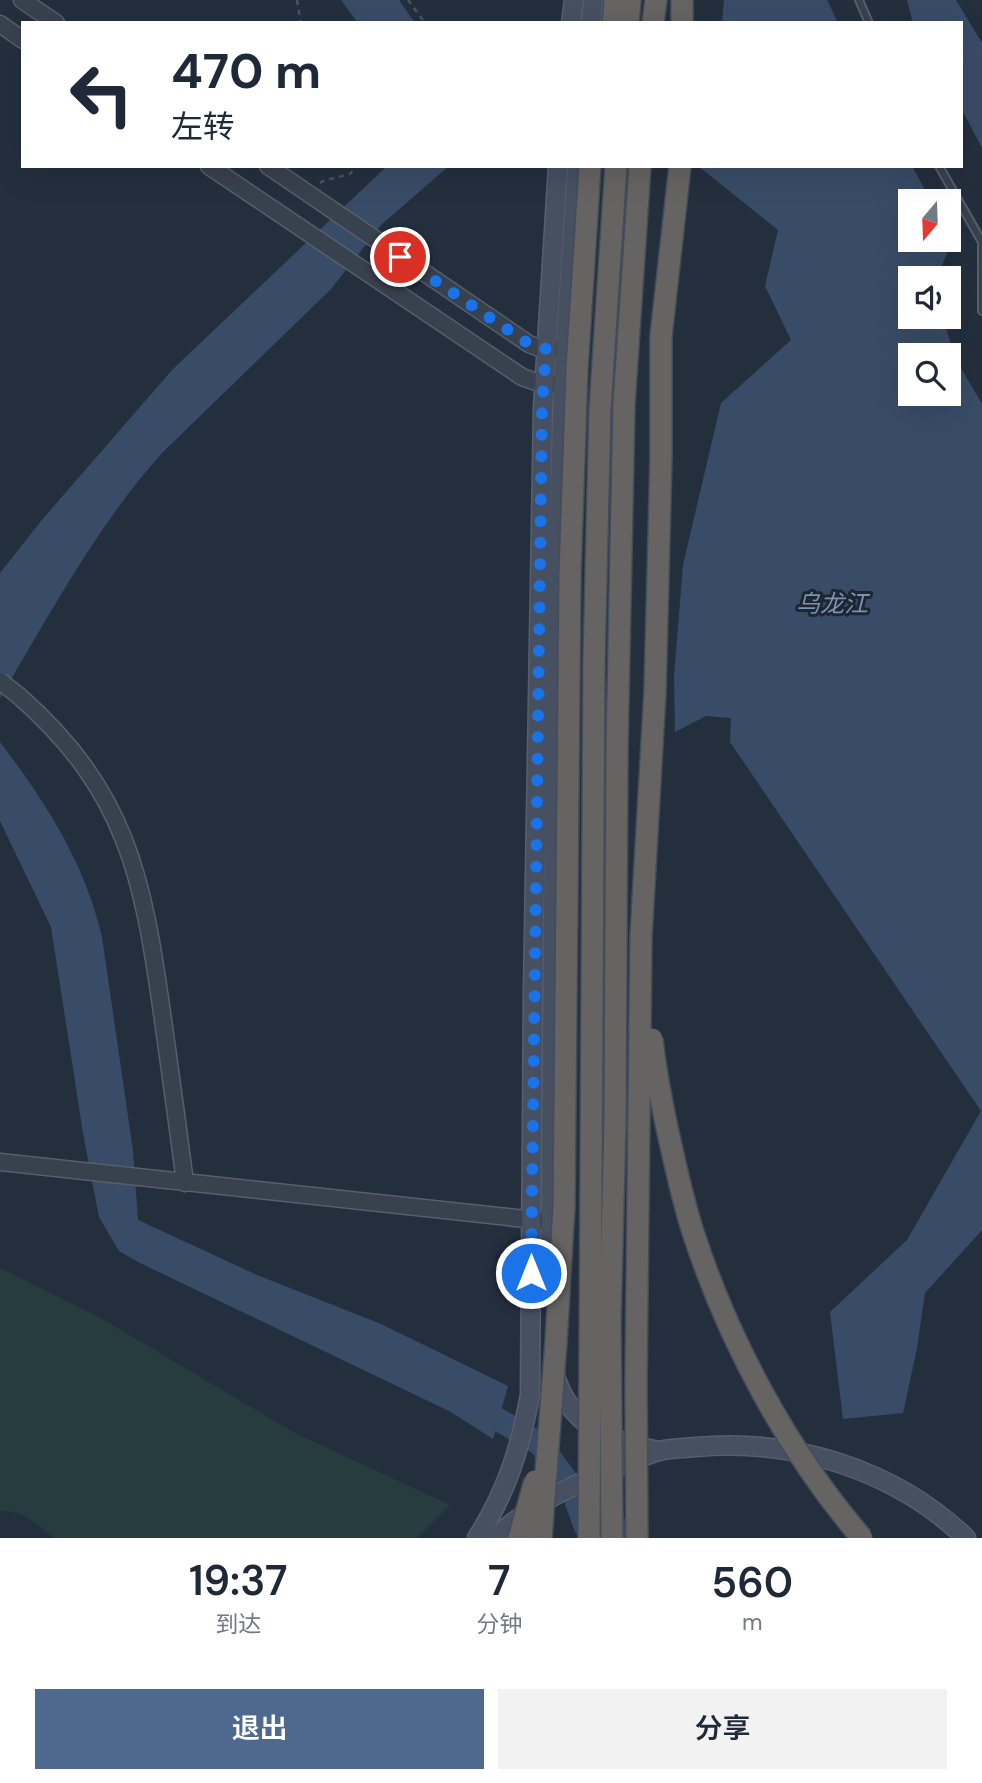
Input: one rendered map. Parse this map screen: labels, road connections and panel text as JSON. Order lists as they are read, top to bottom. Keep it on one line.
{"water":["乌龙江"],"north":"bottom","page":{"turn":["470 m","左转"],"eta":["19:37","到达","7","分钟","560","m"],"buttons":["退出","分享"]}}
